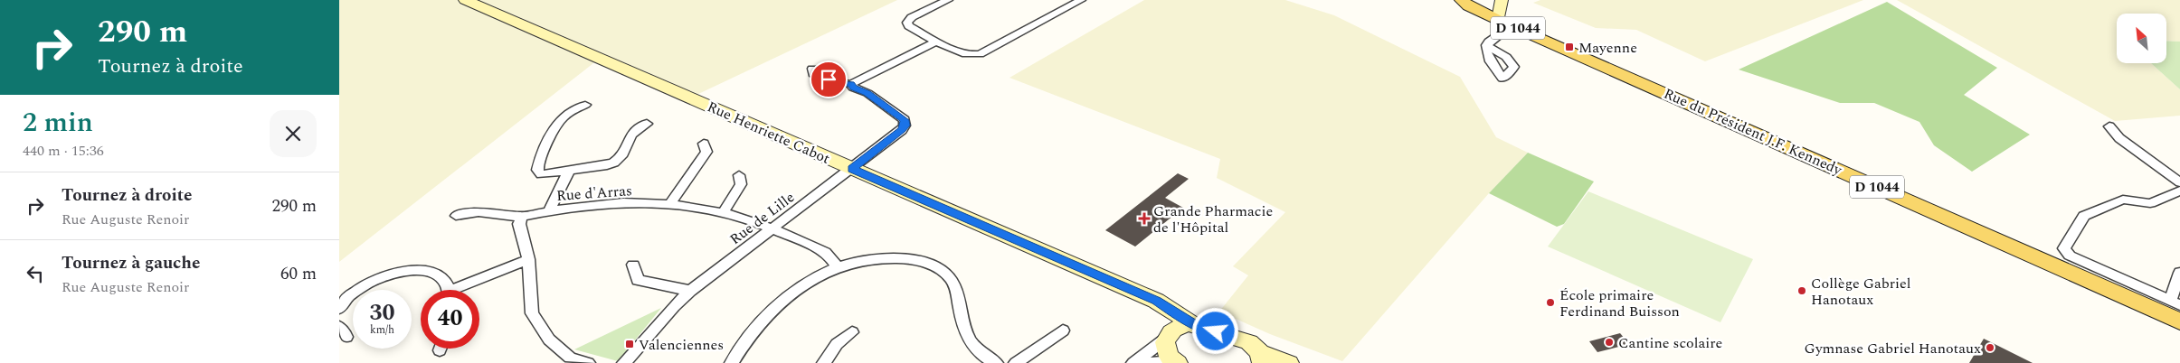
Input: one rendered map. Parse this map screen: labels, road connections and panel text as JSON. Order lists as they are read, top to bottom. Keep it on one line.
{"streets":{"main road":["D 1044","Rue du Président J.F. Kennedy"],"street":["Rue Henriette Cabot","Rue d'Arras","Rue de Lille"]},"crossings":[["Rue Henriette Cabot","Rue de Lille"],["Rue d'Arras","Rue de Lille"]],"places":{"transit":["Mayenne","Valenciennes"],"health":["Grande Pharmacie de l'Hôpital"],"other":["Collège Gabriel Hanotaux","École primaire Ferdinand Buisson","Cantine scolaire","Gymnase Gabriel Hanotaux"]},"north":"top left","page":{"turn":["290 m","Tournez à droite"],"heading":["2 min","440 m · 15:36"],"list":[{"name":"Tournez à droite","note":"Rue Auguste Renoir","value":"290 m"},{"name":"Tournez à gauche","note":"Rue Auguste Renoir","value":"60 m"}],"speed":"30 km/h","limit":"40"}}
